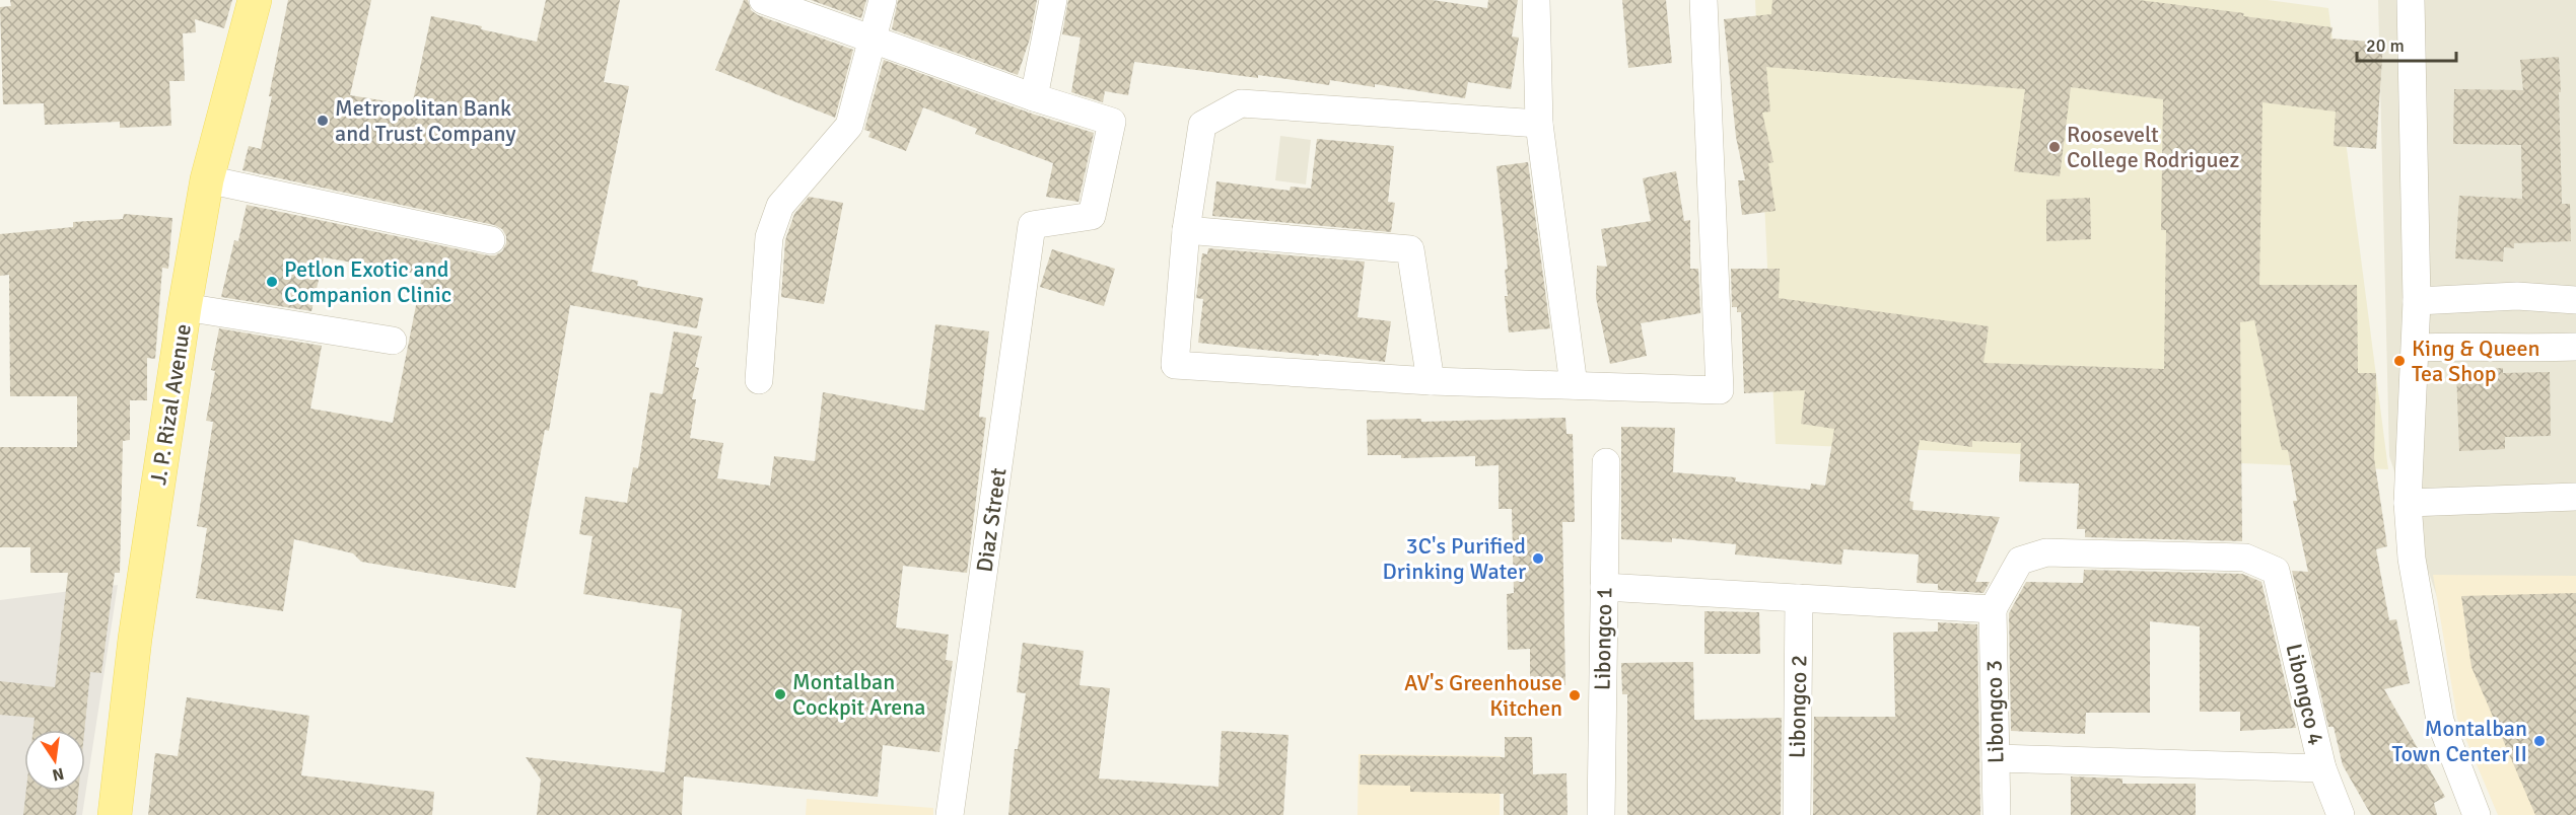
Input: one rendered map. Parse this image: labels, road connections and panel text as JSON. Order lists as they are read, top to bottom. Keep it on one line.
{"streets":{"main road":["J. P. Rizal Avenue"],"street":["Diaz Street","Libongco 1","Libongco 4","Libongco 2","Libongco 3"]},"crossings":[["Libongco 4","Libongco 3"]],"places":["Metropolitan Bank and Trust Company","Roosevelt College Rodriguez","Petlon Exotic and Companion Clinic","King & Queen Tea Shop","3C's Purified Drinking Water","Montalban Cockpit Arena","AV's Greenhouse Kitchen","Montalban Town Center II"],"scale_bar":"20 m","north":"bottom"}
